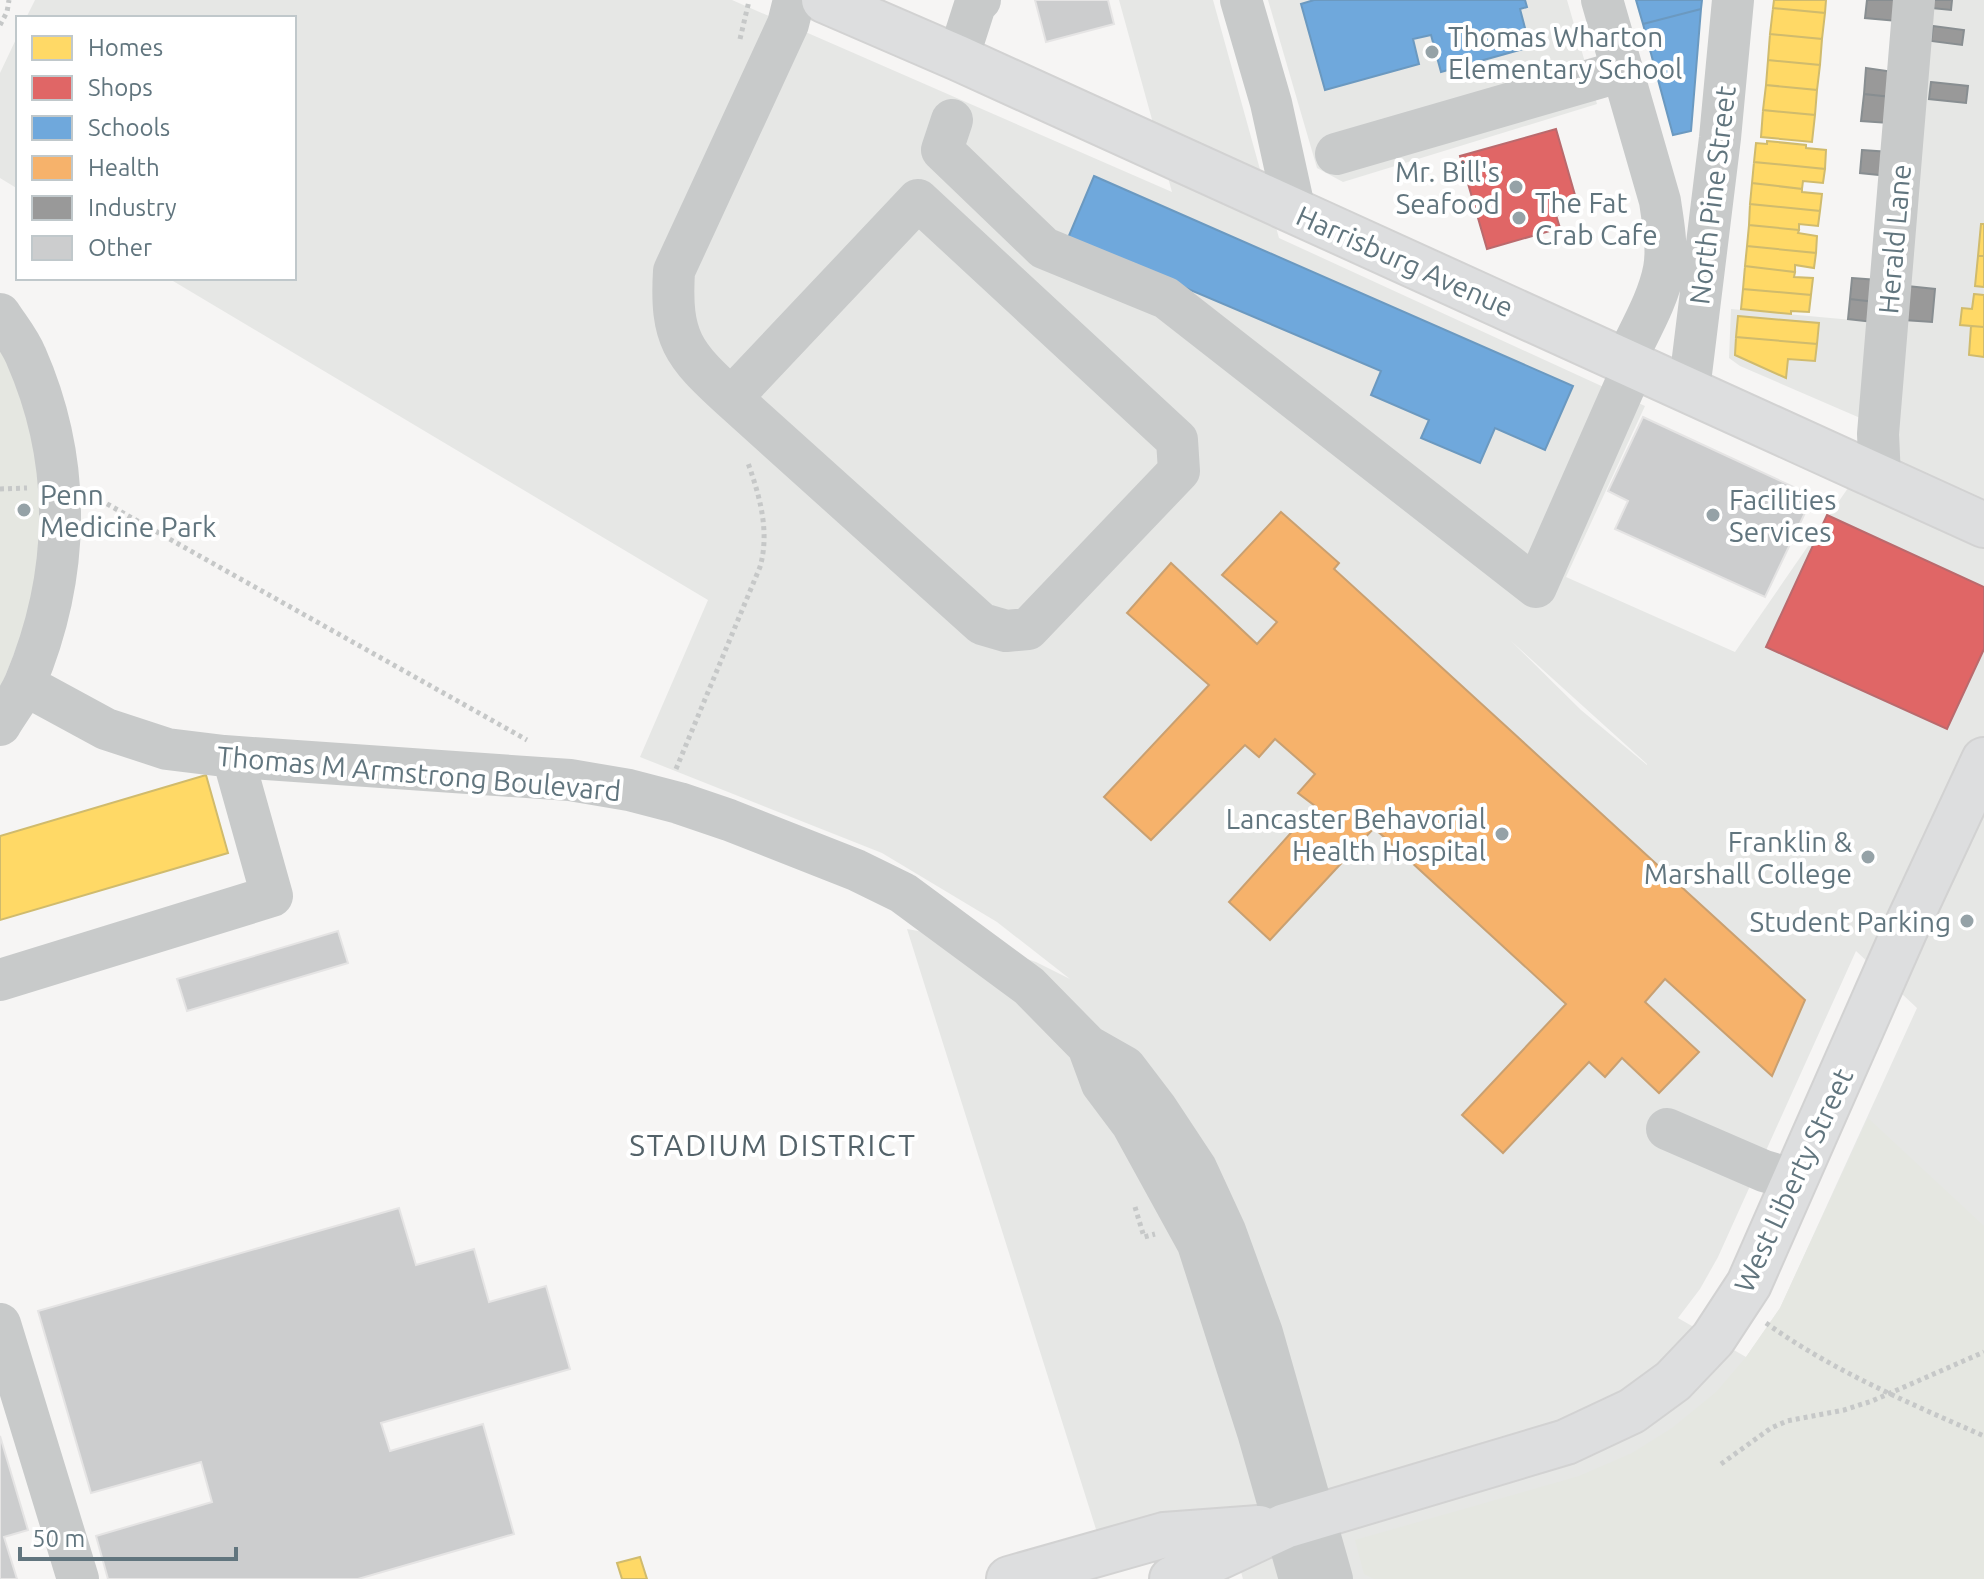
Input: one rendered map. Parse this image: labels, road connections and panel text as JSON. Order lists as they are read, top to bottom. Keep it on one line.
{"streets":{"main road":["Harrisburg Avenue","West Liberty Street"],"street":["North Pine Street","Herald Lane","Thomas M Armstrong Boulevard"]},"crossings":[["North Pine Street","Harrisburg Avenue"],["Herald Lane","Harrisburg Avenue"],["Thomas M Armstrong Boulevard","West Liberty Street"]],"districts":["STADIUM DISTRICT"],"places":["Thomas Wharton Elementary School","Mr. Bill's Seafood","The Fat Crab Cafe","Penn Medicine Park","Facilities Services","Lancaster Behavorial Health Hospital","Franklin & Marshall College","Student Parking"],"legend":["Homes","Shops","Schools","Health","Industry","Other"],"scale_bar":"50 m"}
